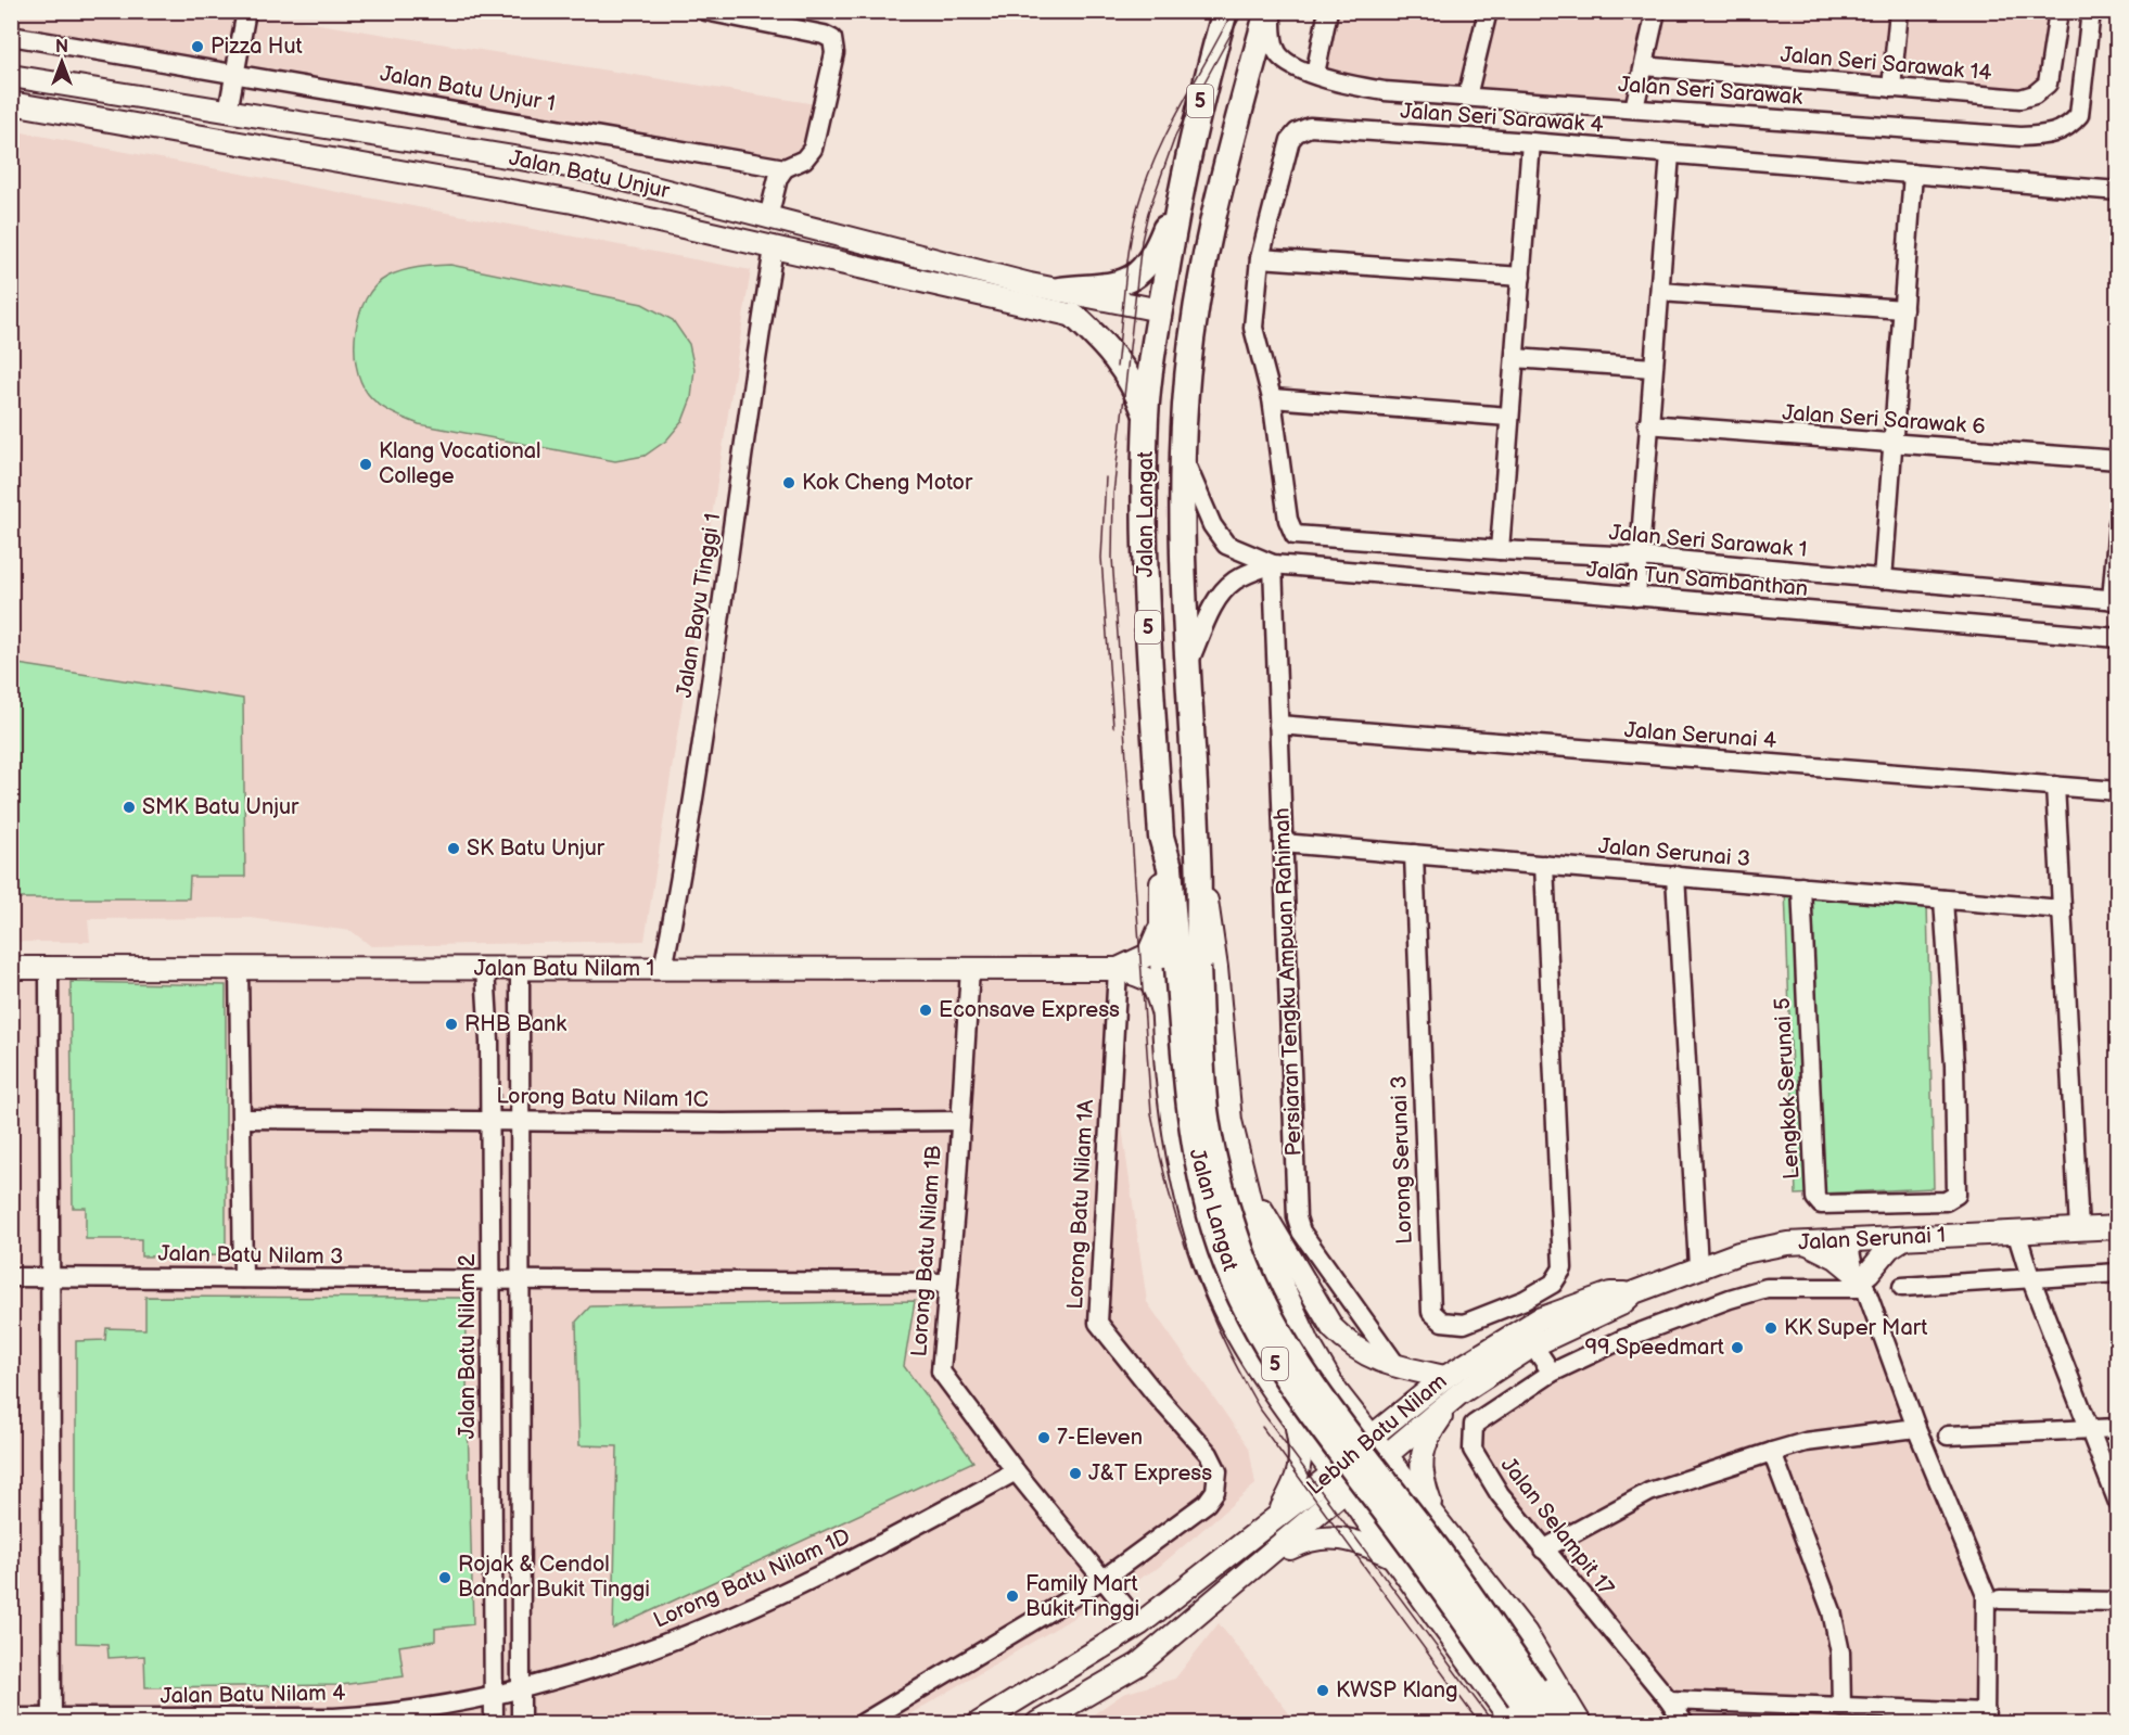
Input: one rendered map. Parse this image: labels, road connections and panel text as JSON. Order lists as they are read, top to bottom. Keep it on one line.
{"streets":{"highway":["5","Jalan Langat"],"main road":["Jalan Batu Unjur","Jalan Batu Nilam 1","Jalan Serunai 1","Lebuh Batu Nilam"],"street":["Jalan Seri Sarawak 14","Jalan Batu Unjur 1","Jalan Seri Sarawak","Jalan Seri Sarawak 4","Jalan Seri Sarawak 6","Jalan Seri Sarawak 1","Jalan Tun Sambanthan","Jalan Bayu Tinggi 1","Jalan Serunai 4","Jalan Serunai 3","Persiaran Tengku Ampuan Rahimah","Lengkok Serunai 5","Lorong Batu Nilam 1C","Lorong Serunai 3","Lorong Batu Nilam 1A","Lorong Batu Nilam 1B","Jalan Batu Nilam 3","Jalan Batu Nilam 2","Jalan Selampit 17","Lorong Batu Nilam 1D","Jalan Batu Nilam 4"]},"crossings":[["Jalan Seri Sarawak","5"],["5","Jalan Batu Unjur"],["5","Jalan Langat"],["5","Jalan Tun Sambanthan"],["Jalan Seri Sarawak 4","Jalan Seri Sarawak 1"],["Jalan Batu Unjur","Jalan Langat"],["Jalan Batu Unjur","Jalan Bayu Tinggi 1"],["Jalan Langat","Jalan Tun Sambanthan"],["Jalan Langat","Lebuh Batu Nilam"],["Jalan Tun Sambanthan","Persiaran Tengku Ampuan Rahimah"],["Jalan Bayu Tinggi 1","Jalan Batu Nilam 1"],["Jalan Serunai 4","Persiaran Tengku Ampuan Rahimah"],["Jalan Serunai 3","Persiaran Tengku Ampuan Rahimah"],["Jalan Serunai 3","Lengkok Serunai 5"],["Jalan Serunai 3","Lorong Serunai 3"],["Jalan Batu Nilam 1","Lorong Batu Nilam 1A"],["Jalan Batu Nilam 1","Lorong Batu Nilam 1B"],["Jalan Batu Nilam 1","Jalan Batu Nilam 2"],["Lorong Batu Nilam 1C","Lorong Batu Nilam 1B"],["Lorong Batu Nilam 1C","Jalan Batu Nilam 2"],["Lorong Batu Nilam 1A","Lorong Batu Nilam 1B"],["Jalan Serunai 1","Lebuh Batu Nilam"],["Lorong Batu Nilam 1B","Lebuh Batu Nilam"],["Lorong Batu Nilam 1B","Lorong Batu Nilam 1D"],["Jalan Batu Nilam 3","Jalan Batu Nilam 2"],["Jalan Batu Nilam 2","Lorong Batu Nilam 1D"],["Jalan Batu Nilam 2","Jalan Batu Nilam 4"],["Lorong Batu Nilam 1D","Jalan Batu Nilam 4"]],"places":["Pizza Hut","Klang Vocational College","Kok Cheng Motor","SMK Batu Unjur","SK Batu Unjur","Econsave Express","RHB Bank","KK Super Mart","99 Speedmart","7-Eleven","J&T Express","Rojak & Cendol Bandar Bukit Tinggi","Family Mart Bukit Tinggi","KWSP Klang"],"north":"top"}
